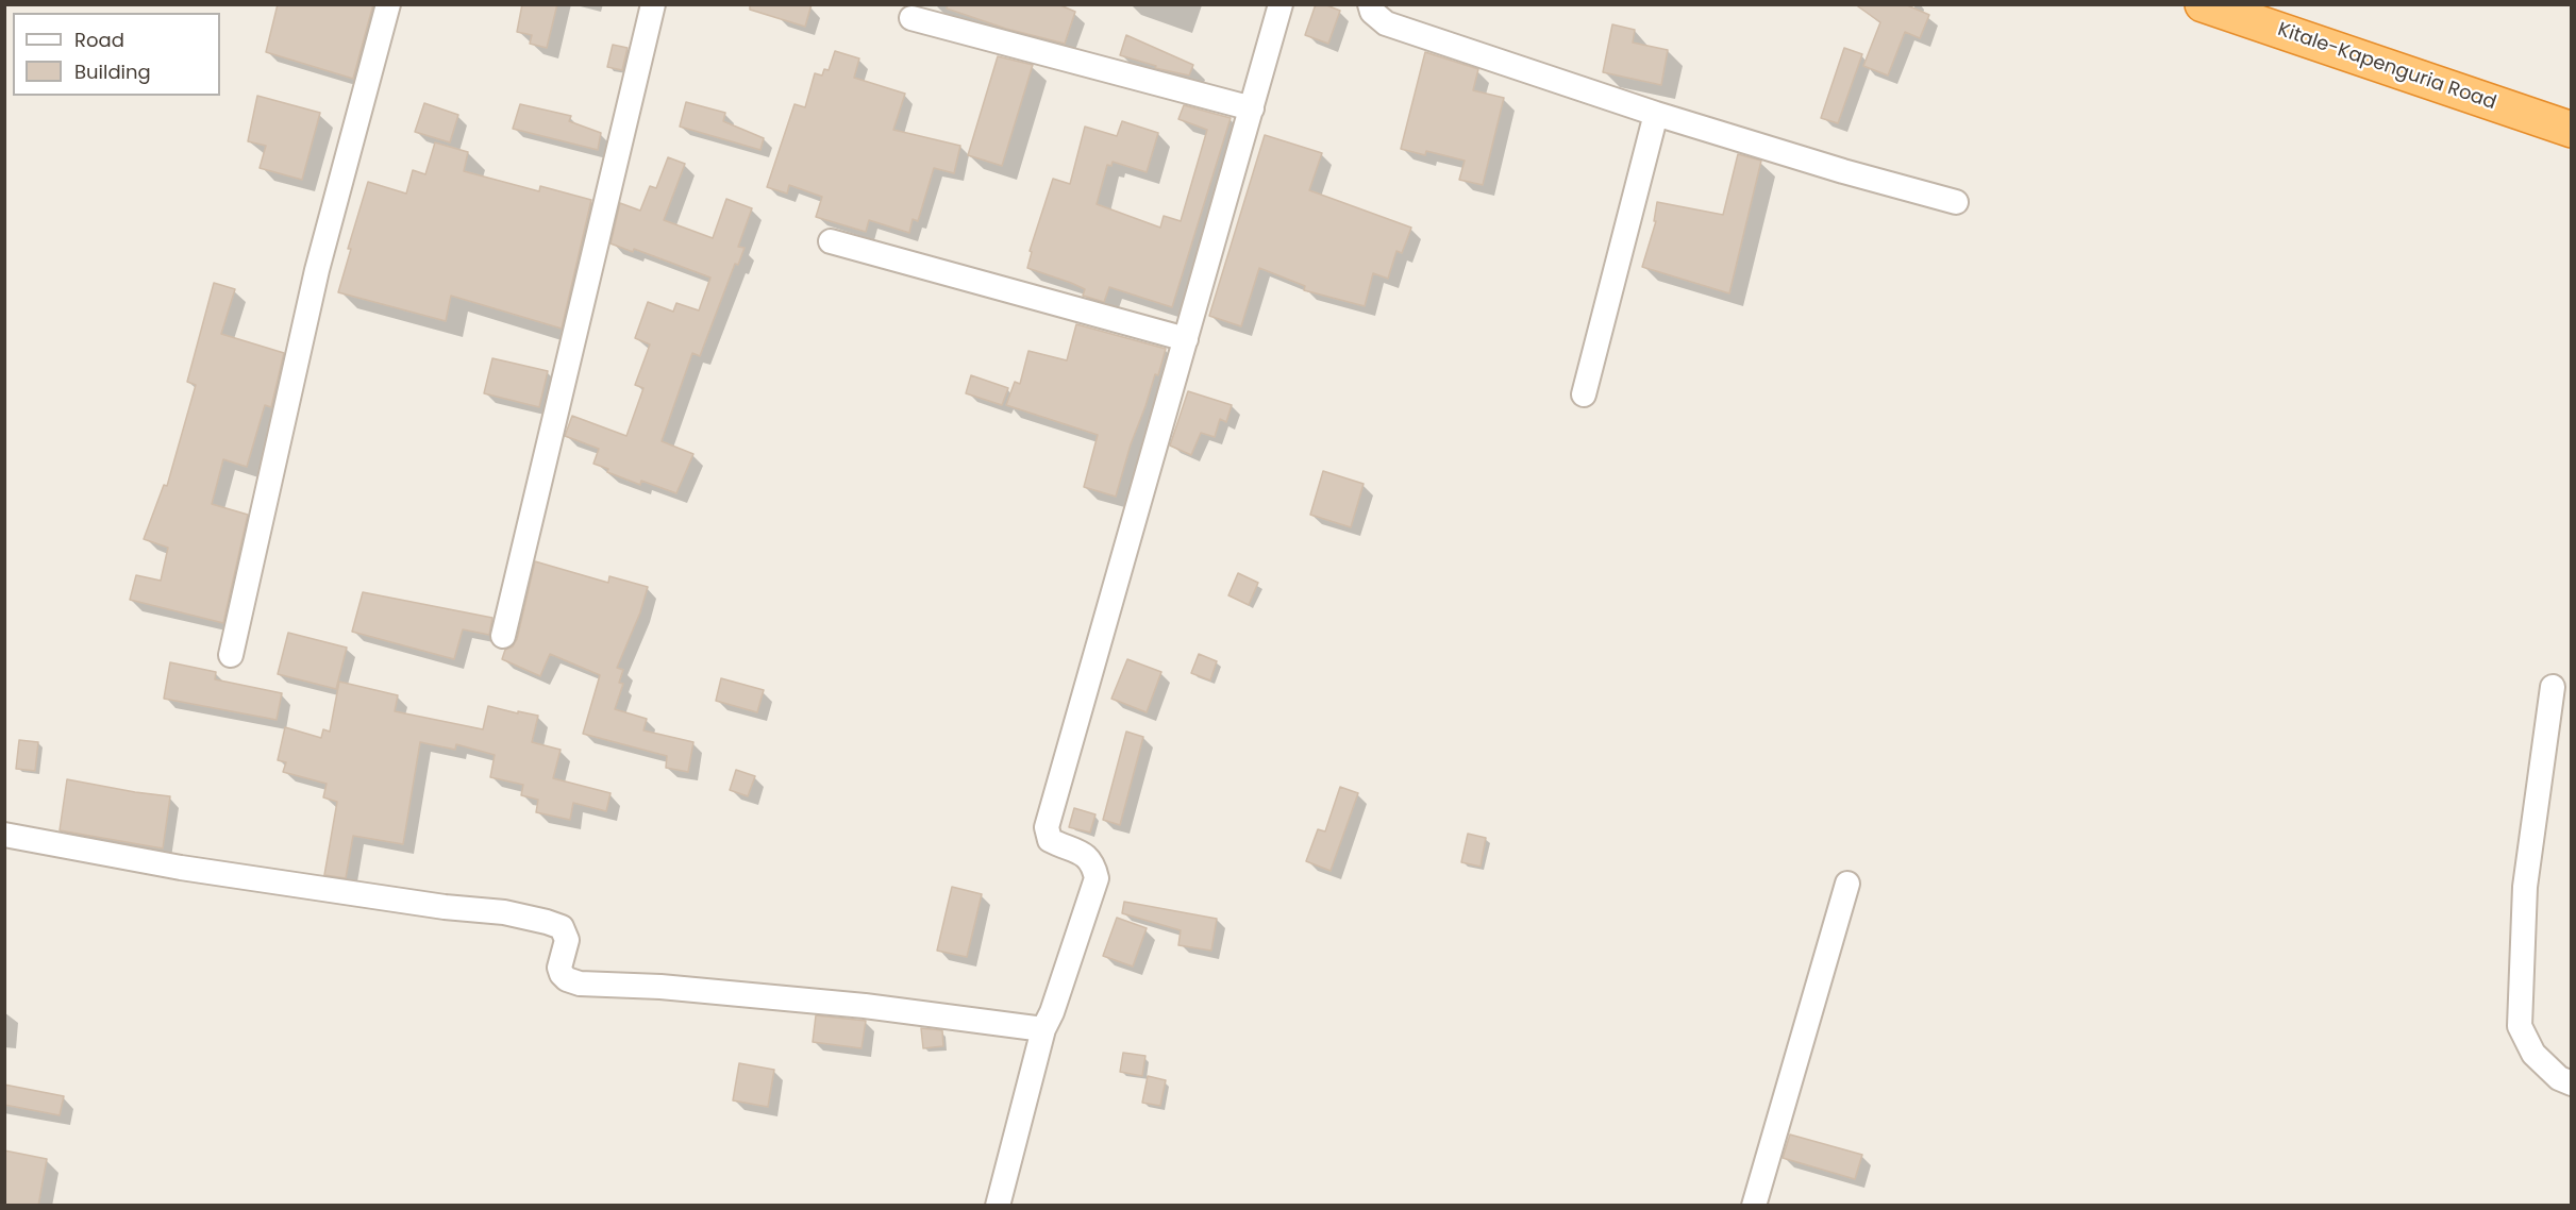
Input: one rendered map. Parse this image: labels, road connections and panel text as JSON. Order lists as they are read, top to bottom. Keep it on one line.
{"streets":{"highway":["Kitale-Kapenguria Road"]},"legend":["Road","Building"]}
